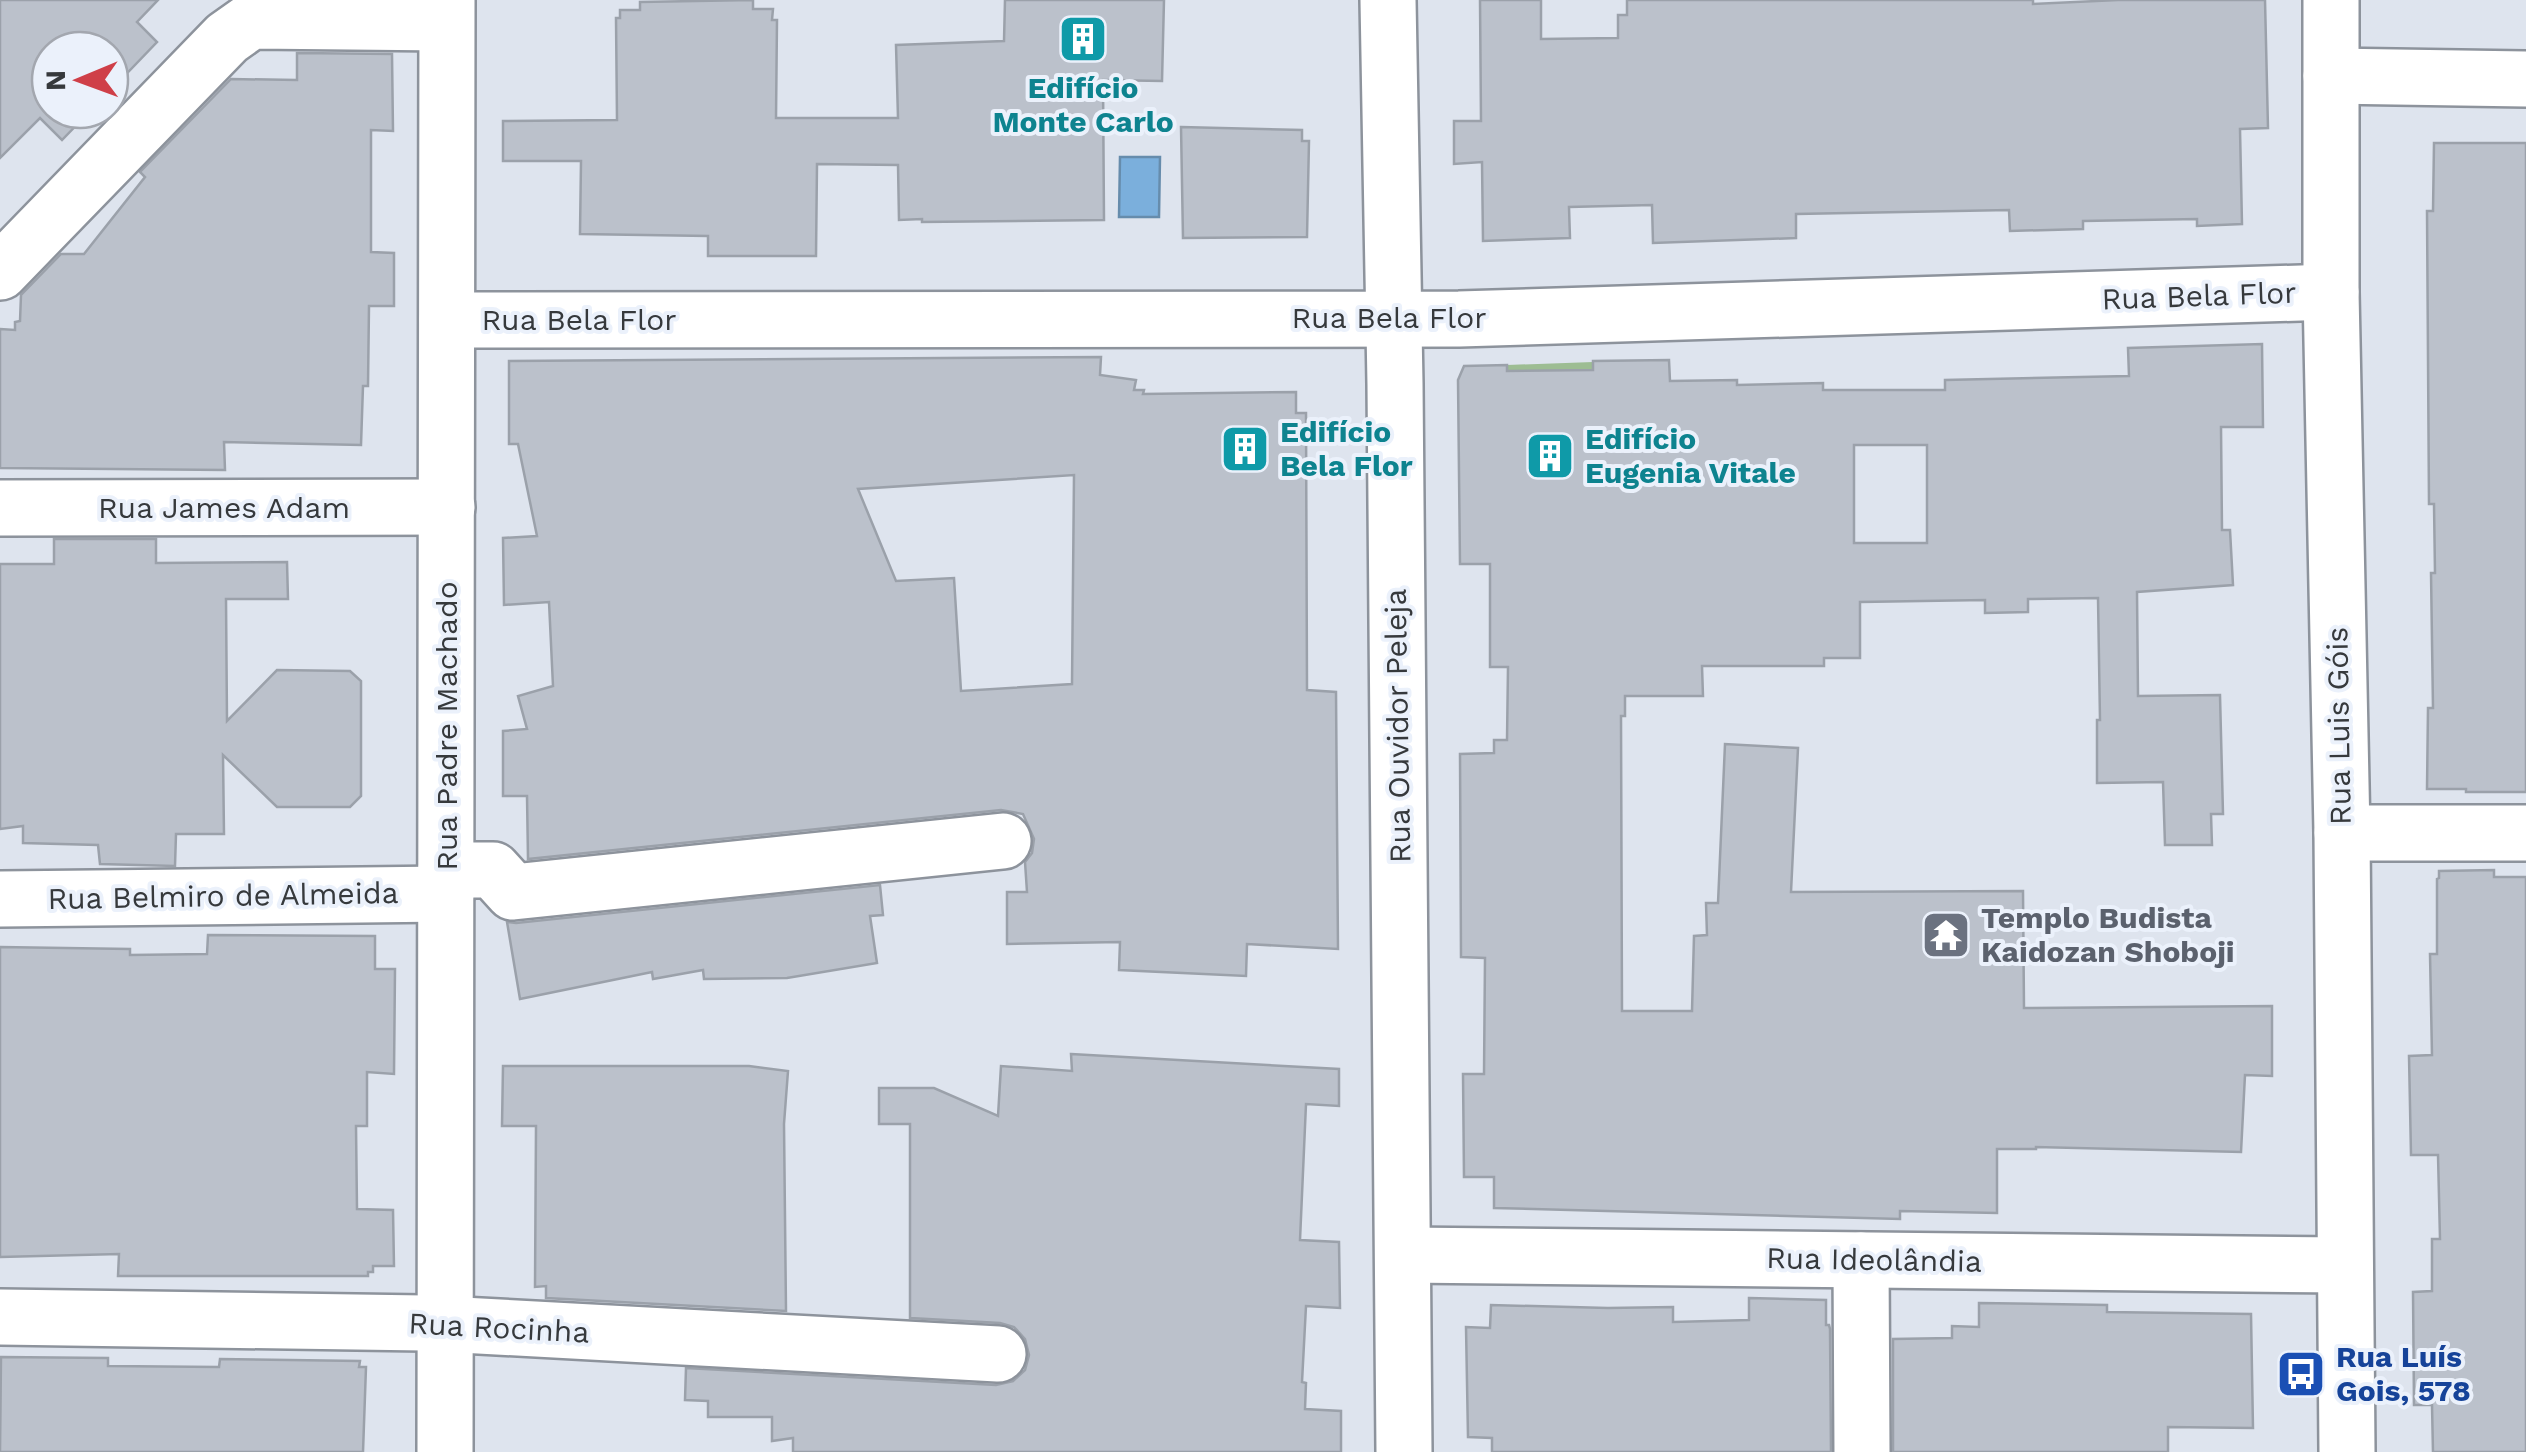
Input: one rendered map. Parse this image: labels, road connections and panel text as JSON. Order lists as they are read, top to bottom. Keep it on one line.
{"streets":{"street":["Rua Bela Flor","Rua James Adam","Rua Padre Machado","Rua Ouvidor Peleja","Rua Luis Góis","Rua Belmiro de Almeida","Rua Ideolândia","Rua Rocinha"]},"crossings":[["Rua Bela Flor","Rua Padre Machado"],["Rua Bela Flor","Rua Ouvidor Peleja"],["Rua Bela Flor","Rua Luis Góis"],["Rua James Adam","Rua Padre Machado"],["Rua Padre Machado","Rua Belmiro de Almeida"],["Rua Padre Machado","Rua Rocinha"],["Rua Ouvidor Peleja","Rua Ideolândia"],["Rua Luis Góis","Rua Ideolândia"]],"places":{"building":["Edifício Monte Carlo","Edifício Bela Flor","Edifício Eugenia Vitale"],"temple":["Templo Budista Kaidozan Shoboji"],"bus stop":["Rua Luís Gois, 578"]},"north":"left"}
